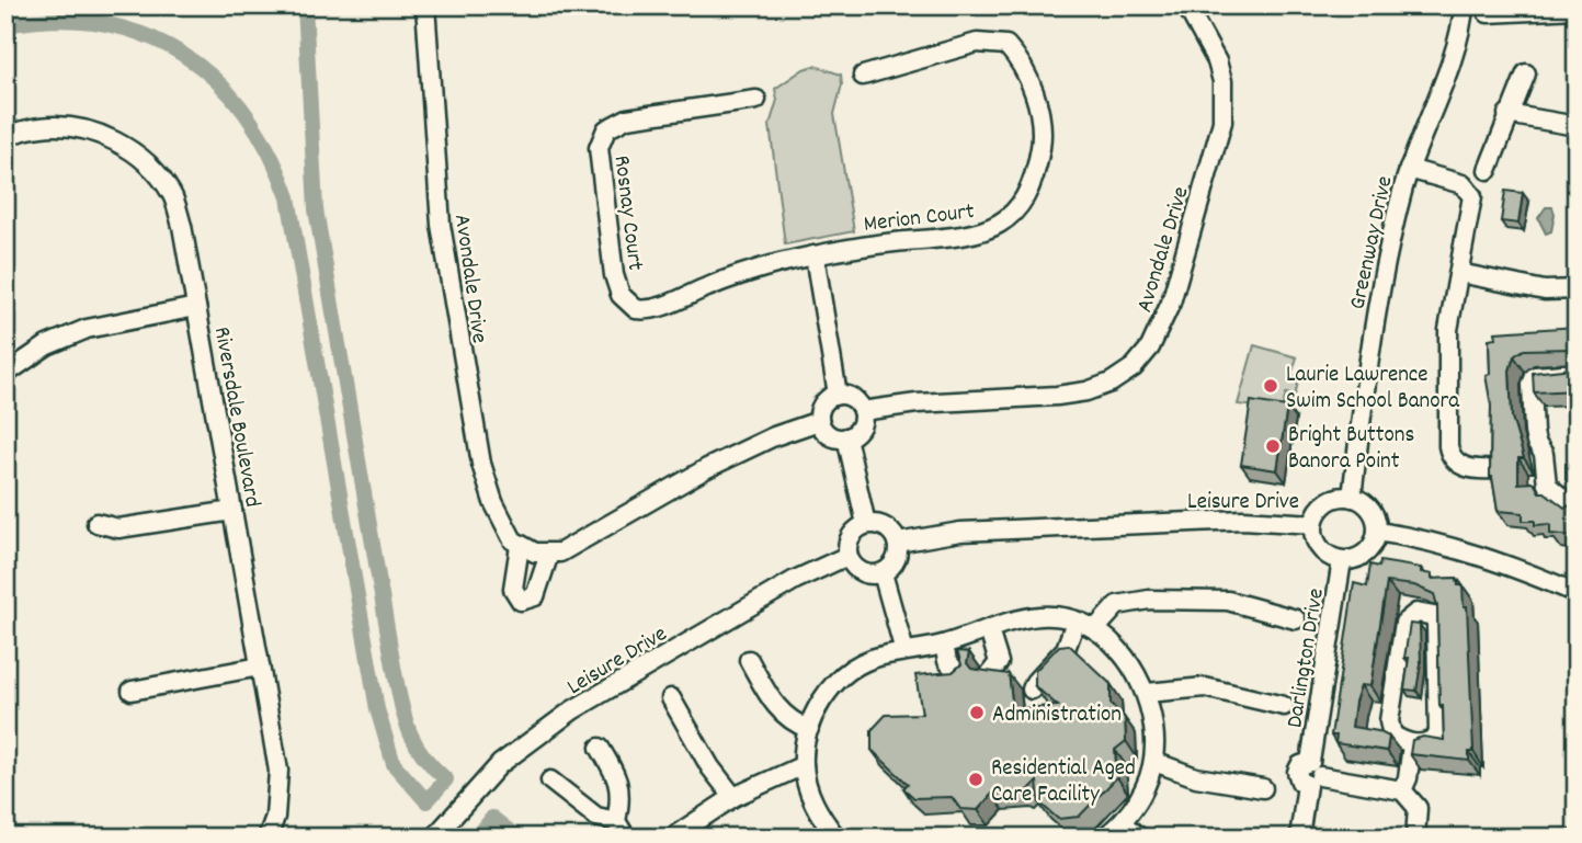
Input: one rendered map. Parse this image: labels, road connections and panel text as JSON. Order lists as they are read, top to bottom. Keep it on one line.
{"streets":{"street":["Rosnay Court","Merion Court","Greenway Drive","Avondale Drive","Riversdale Boulevard","Leisure Drive","Darlington Drive"]},"crossings":[["Rosnay Court","Merion Court"],["Greenway Drive","Leisure Drive"],["Greenway Drive","Darlington Drive"],["Leisure Drive","Darlington Drive"]],"places":["Laurie Lawrence Swim School Banora","Bright Buttons Banora Point","Administration","Residential Aged Care Facility"]}
